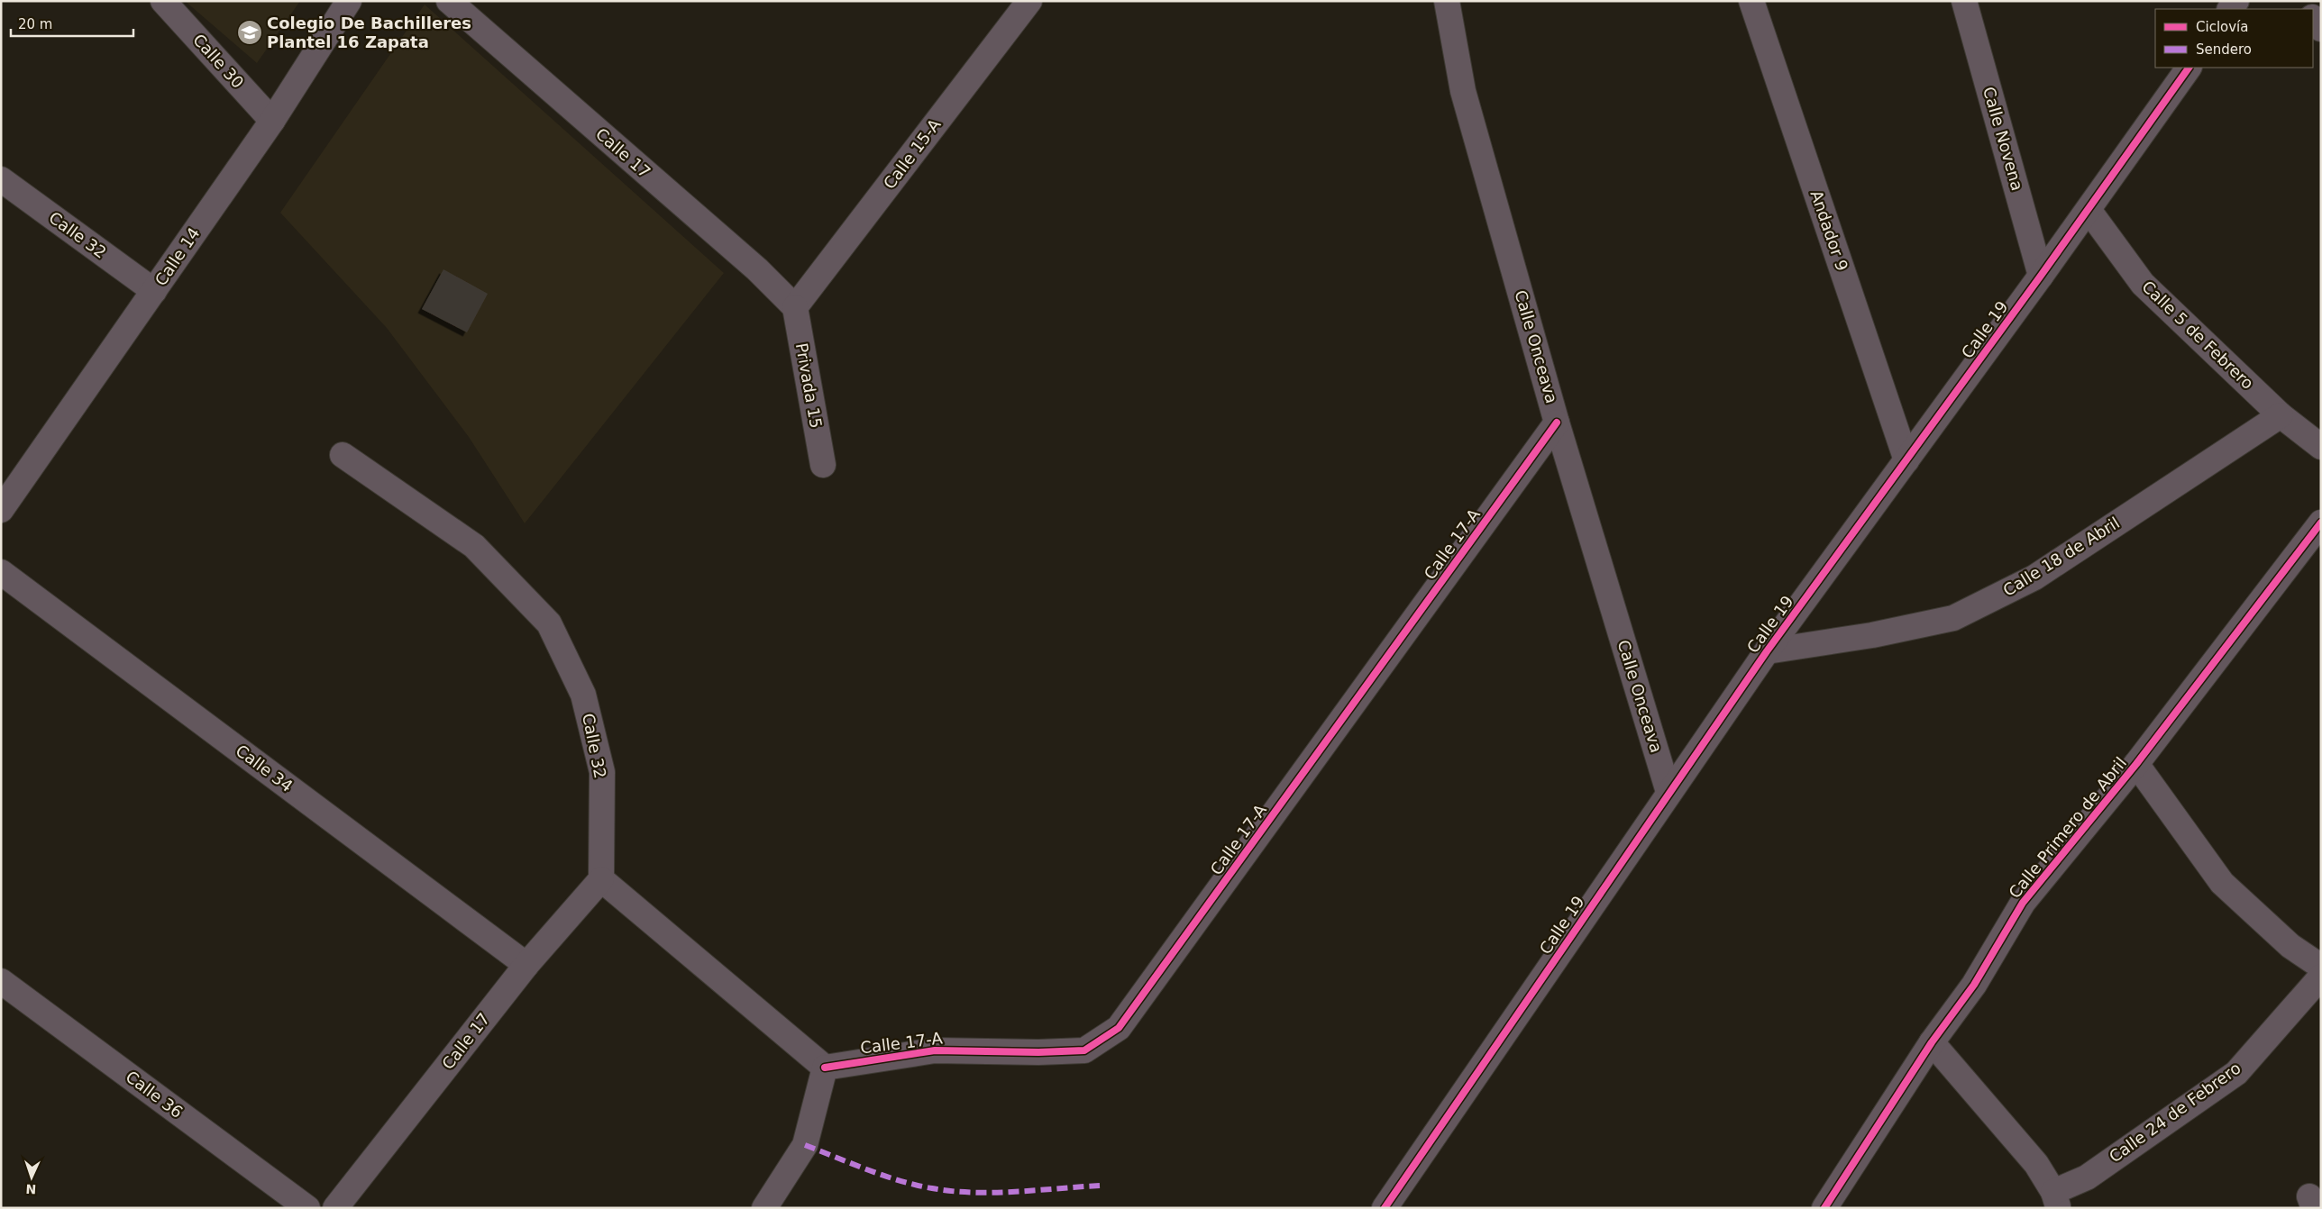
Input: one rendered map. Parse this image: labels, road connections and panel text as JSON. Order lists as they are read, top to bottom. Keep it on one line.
{"streets":{"street":["Calle 30","Calle Novena","Calle 17","Calle 15-A","Andador 9","Calle 32","Calle 14","Calle 19","Calle 5 de Febrero","Calle Onceava","Privada 15","Calle 17-A","Calle 18 de Abril","Calle 34","Calle Primero de Abril","Calle 36","Calle 24 de Febrero"]},"crossings":[["Calle 30","Calle 14"],["Calle Novena","Calle 19"],["Calle 17","Calle 15-A"],["Calle 17","Calle 32"],["Calle 17","Privada 15"],["Calle 17","Calle 34"],["Calle 15-A","Privada 15"],["Andador 9","Calle 19"],["Calle 32","Calle 14"],["Calle 19","Calle 5 de Febrero"],["Calle 19","Calle Onceava"],["Calle 19","Calle 18 de Abril"],["Calle 5 de Febrero","Calle 18 de Abril"],["Calle Onceava","Calle 17-A"]],"places":{"school or university":["Colegio De Bachilleres Plantel 16 Zapata"]},"legend":["Ciclovía","Sendero"],"scale_bar":"20 m","north":"bottom"}
